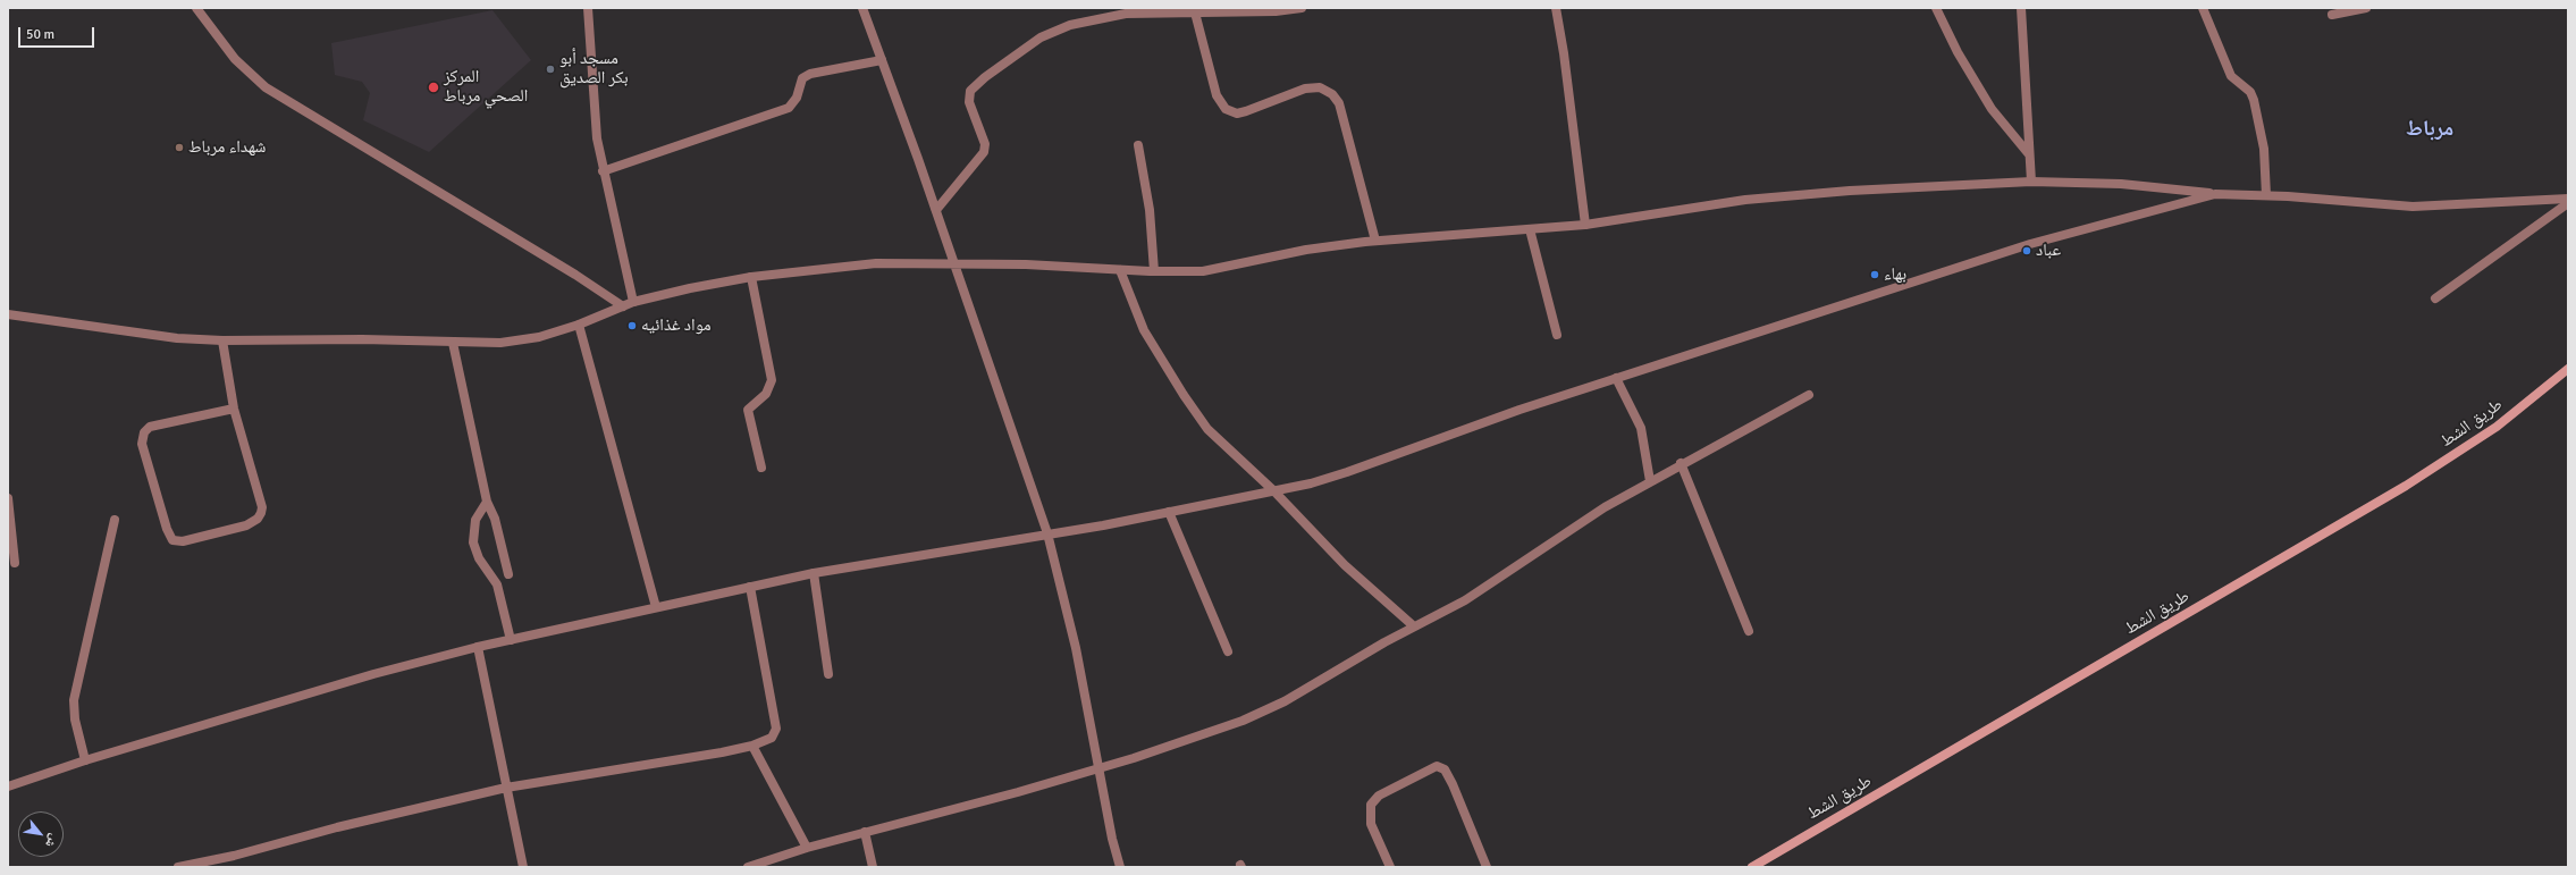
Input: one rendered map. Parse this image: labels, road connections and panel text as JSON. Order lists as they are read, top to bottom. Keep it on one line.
{"streets":{"main road":["طريق الشط"]},"districts":["مرباط"],"places":["مسجد أبو بكر الصديق","المركز الصحي مرباط","شهداء مرباط","عباد","بهاء","مواد غذائيه"],"scale_bar":"50 m","north":"bottom right"}
